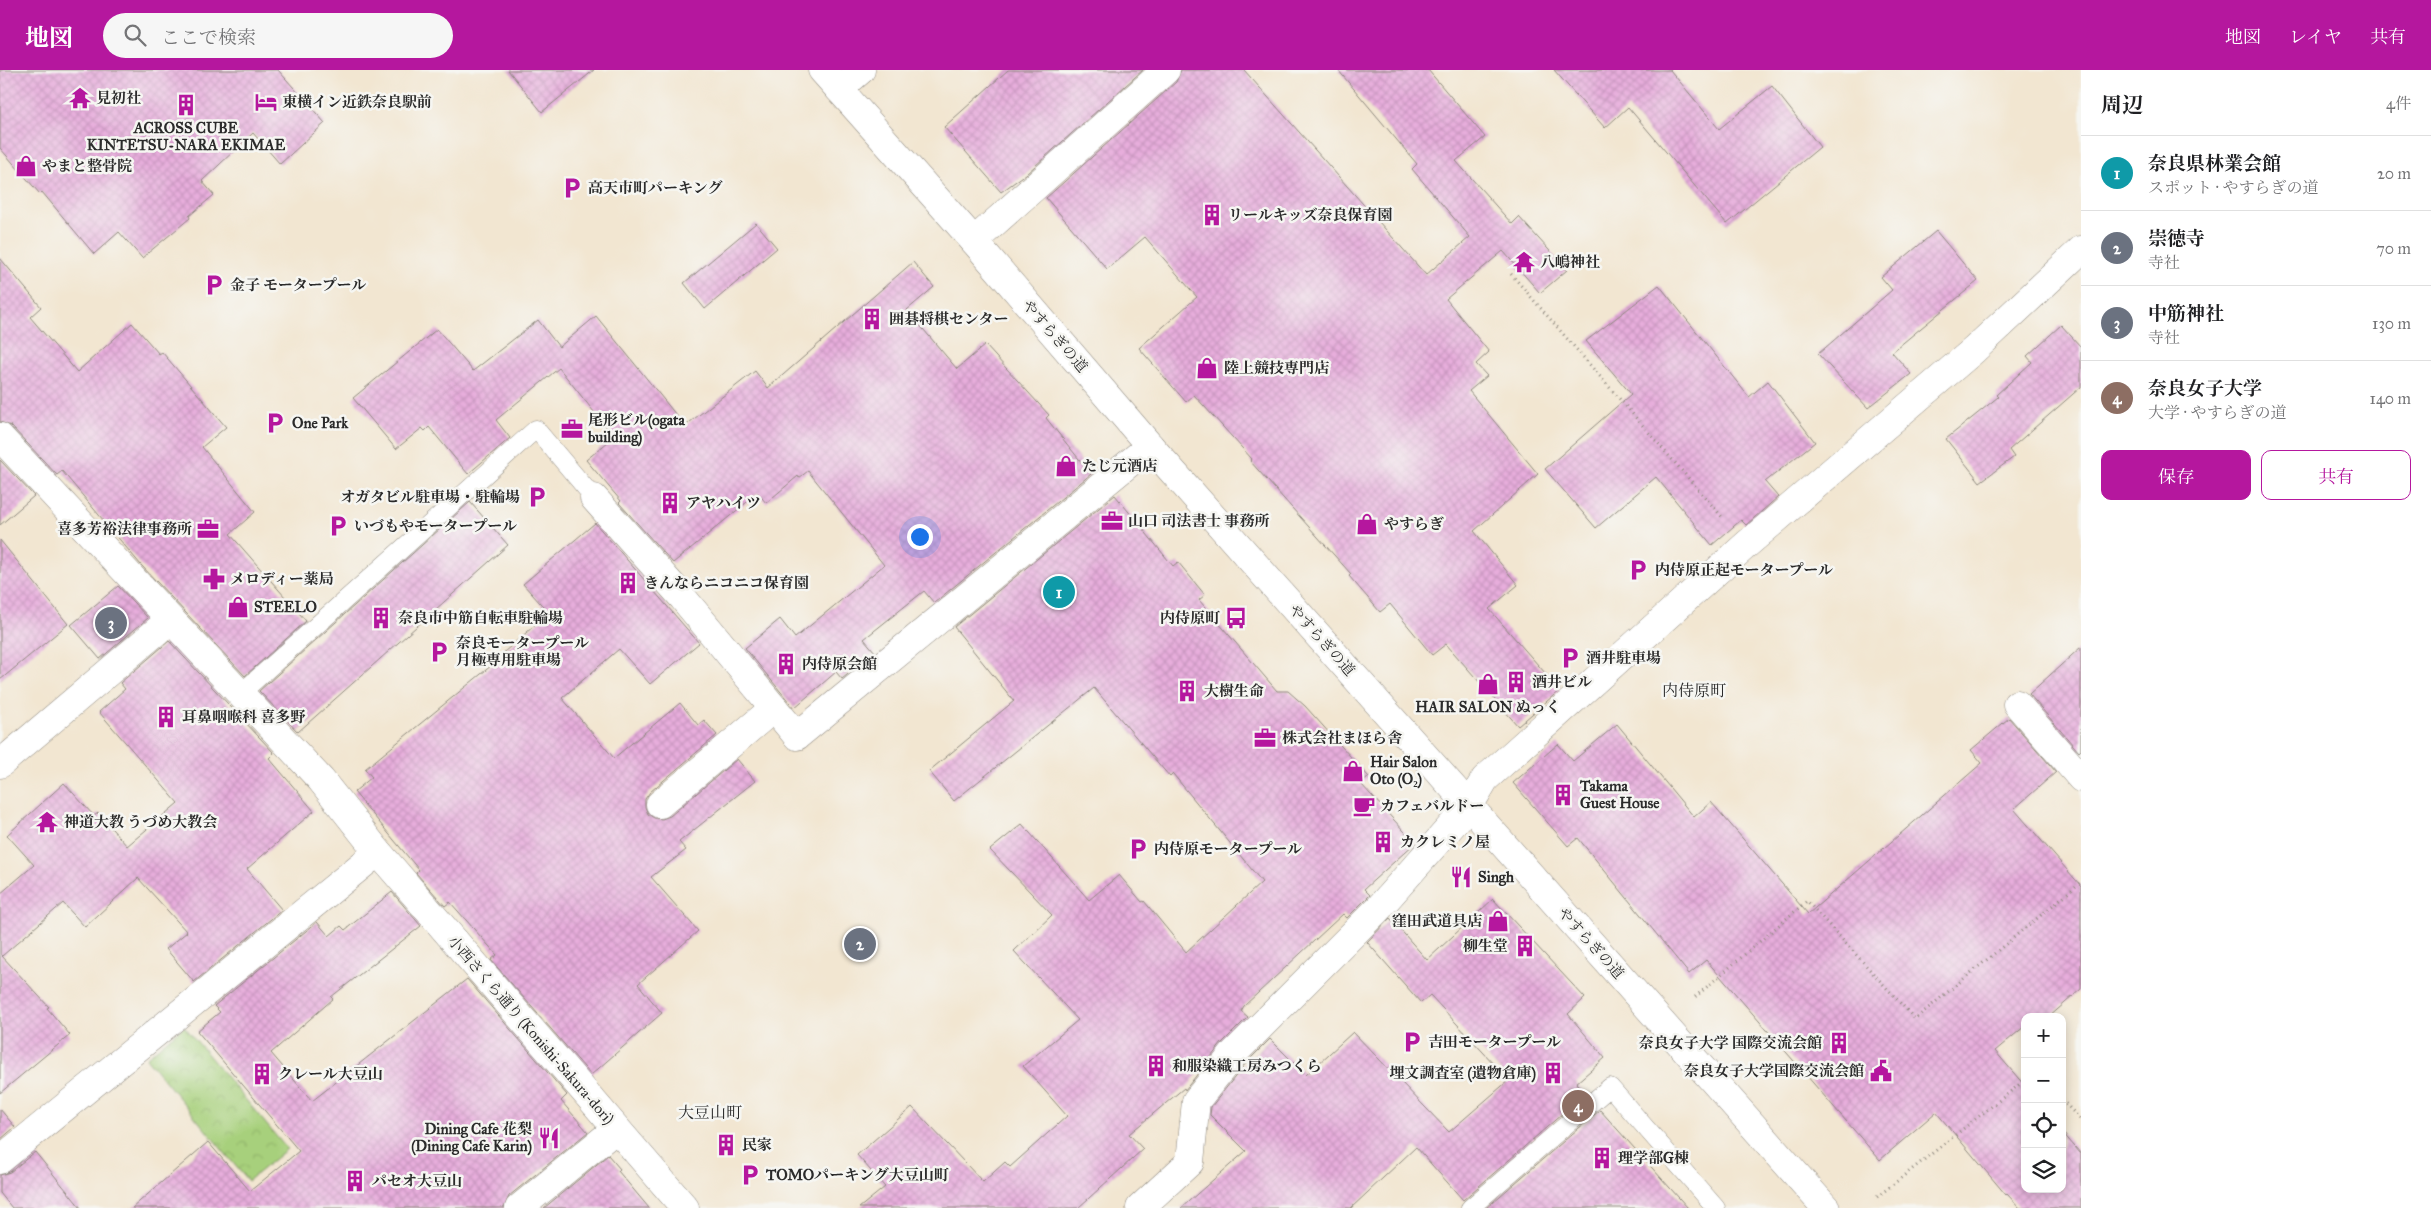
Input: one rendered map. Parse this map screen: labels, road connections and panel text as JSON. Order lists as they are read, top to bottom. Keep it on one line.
{"streets":{"street":["やすらぎの道","小西さくら通り (Konishi-Sakura-dori)"]},"districts":["内侍原町","大豆山町"],"places":{"temple":["見初社","八嶋神社","神道大教 うづめ大教会"],"hotel":["東横イン近鉄奈良駅前"],"building":["ACROSS CUBE KINTETSU-NARA EKIMAE","リールキッズ奈良保育園","囲碁将棋センター","アヤハイツ","きんならニコニコ保育園","奈良市中筋自転車駐輪場","内侍原会館","酒井ビル","大樹生命","耳鼻咽喉科 喜多野","Takama Guest House","カクレミノ屋","柳生堂","奈良女子大学 国際交流会館","和服染織工房みつくら","埋文調査室 (遺物倉庫)","クレール大豆山","民家","理学部G棟","パセオ大豆山"],"shop":["やまと整骨院","陸上競技専門店","たじ元酒店","やすらぎ","STEELO","HAIR SALON ぬっく","Hair Salon Oto (O₂)","窪田武道具店"],"parking":["高天市町パーキング","金子 モータープール","One Park","オガタビル駐車場・駐輪場","いづもやモータープール","内侍原正起モータープール","奈良モータープール 月極専用駐車場","酒井駐車場","内侍原モータープール","吉田モータープール","TOMOパーキング大豆山町"],"office":["尾形ビル(ogata building)","山口 司法書士 事務所","喜多芳裕法律事務所","株式会社まほら舎"],"pharmacy":["メロディー薬局"],"bus stop":["内侍原町"],"cafe":["カフェバルドー"],"restaurant":["Singh","Dining Cafe 花梨 (Dining Cafe Karin)"],"public building":["奈良女子大学国際交流会館"]},"page":{"header":"地図","search":"ここで検索","nav":["地図","レイヤ","共有"],"heading":["周辺","4件"],"list":[{"mark":"1","name":"奈良県林業会館","note":"スポット · やすらぎの道","value":"20 m"},{"mark":"2","name":"崇徳寺","note":"寺社","value":"70 m"},{"mark":"3","name":"中筋神社","note":"寺社","value":"130 m"},{"mark":"4","name":"奈良女子大学","note":"大学 · やすらぎの道","value":"140 m"}],"buttons":["保存","共有"],"pins":["1","3","2","4"],"map_buttons":["+","−"]}}
